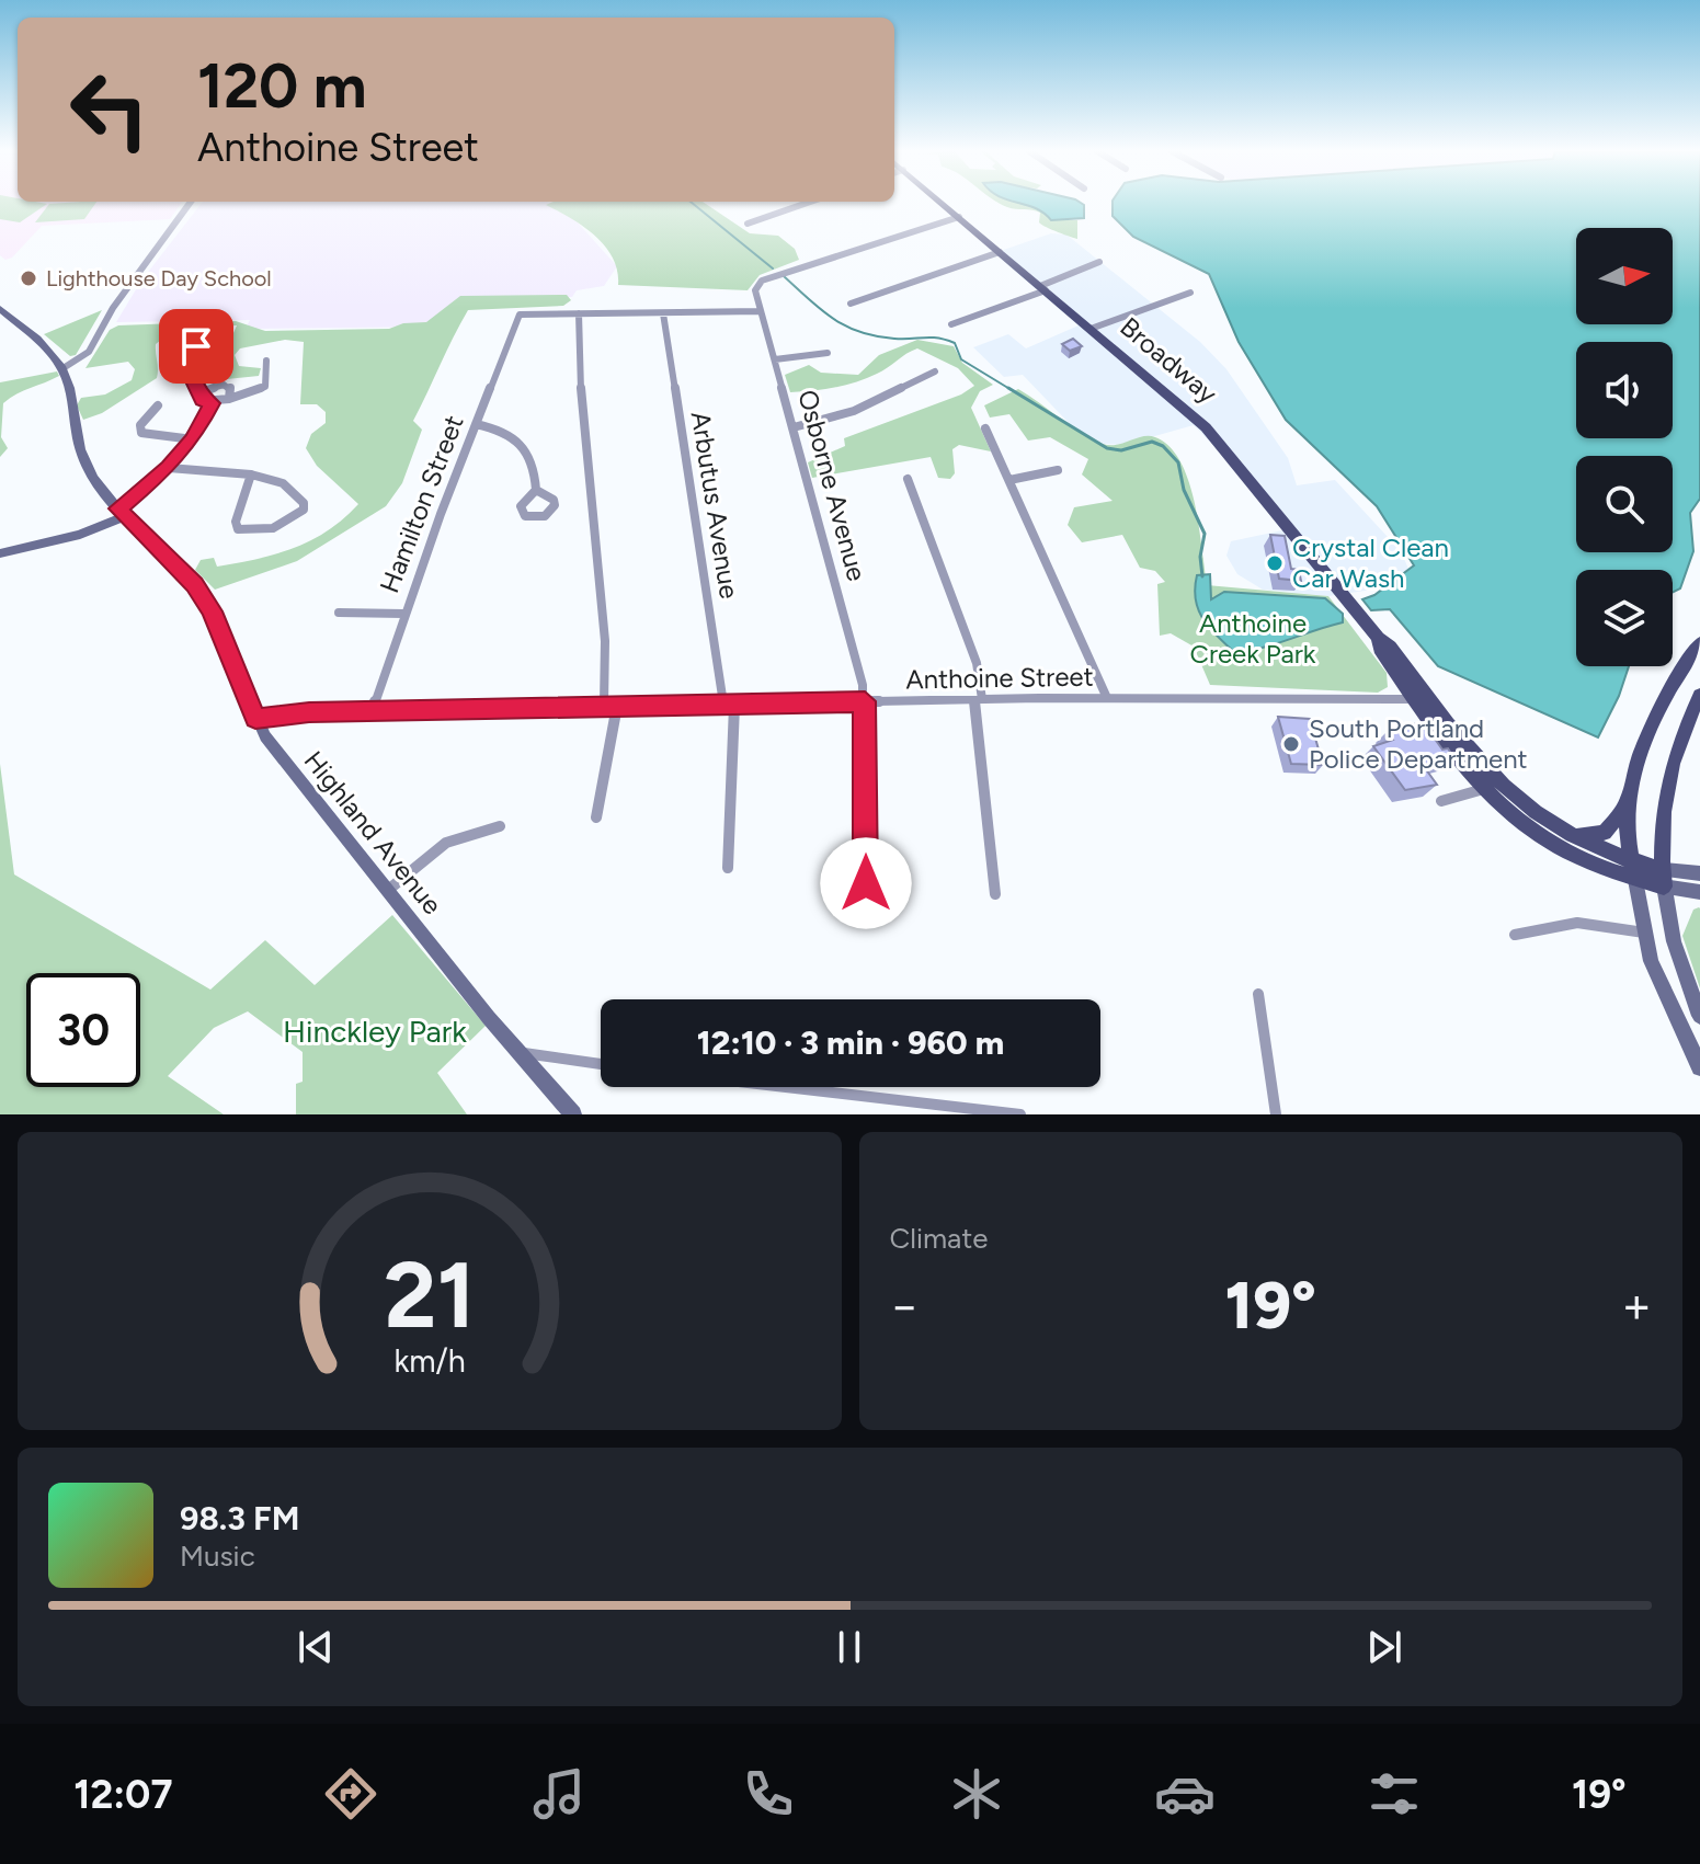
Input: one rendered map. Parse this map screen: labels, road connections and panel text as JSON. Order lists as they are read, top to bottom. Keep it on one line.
{"streets":{"main road":["Broadway"],"street":["Osborne Avenue","Hamilton Street","Arbutus Avenue","Anthoine Street","Highland Avenue"]},"crossings":[["Broadway","Osborne Avenue"],["Broadway","Anthoine Street"],["Osborne Avenue","Anthoine Street"],["Hamilton Street","Anthoine Street"],["Arbutus Avenue","Anthoine Street"],["Anthoine Street","Highland Avenue"]],"parks":["Anthoine Creek Park","Hinckley Park"],"places":["Lighthouse Day School","Crystal Clean Car Wash","South Portland Police Department"],"north":"right","page":{"turn":["120 m","Anthoine Street"],"limit":"30","trip":"12:10 · 3 min · 960 m","tile":"Climate","heat":["−","19°","+"],"song":["98.3 FM","Music"],"tabs":["12:07","19°"],"gauge":["21","km/h"]}}
